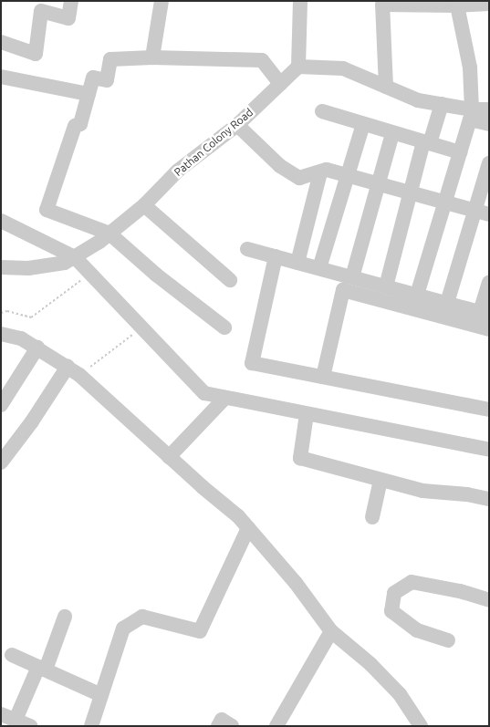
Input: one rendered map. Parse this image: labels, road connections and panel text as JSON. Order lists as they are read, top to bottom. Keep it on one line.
{"streets":{"street":["Pathan Colony Road"]}}
